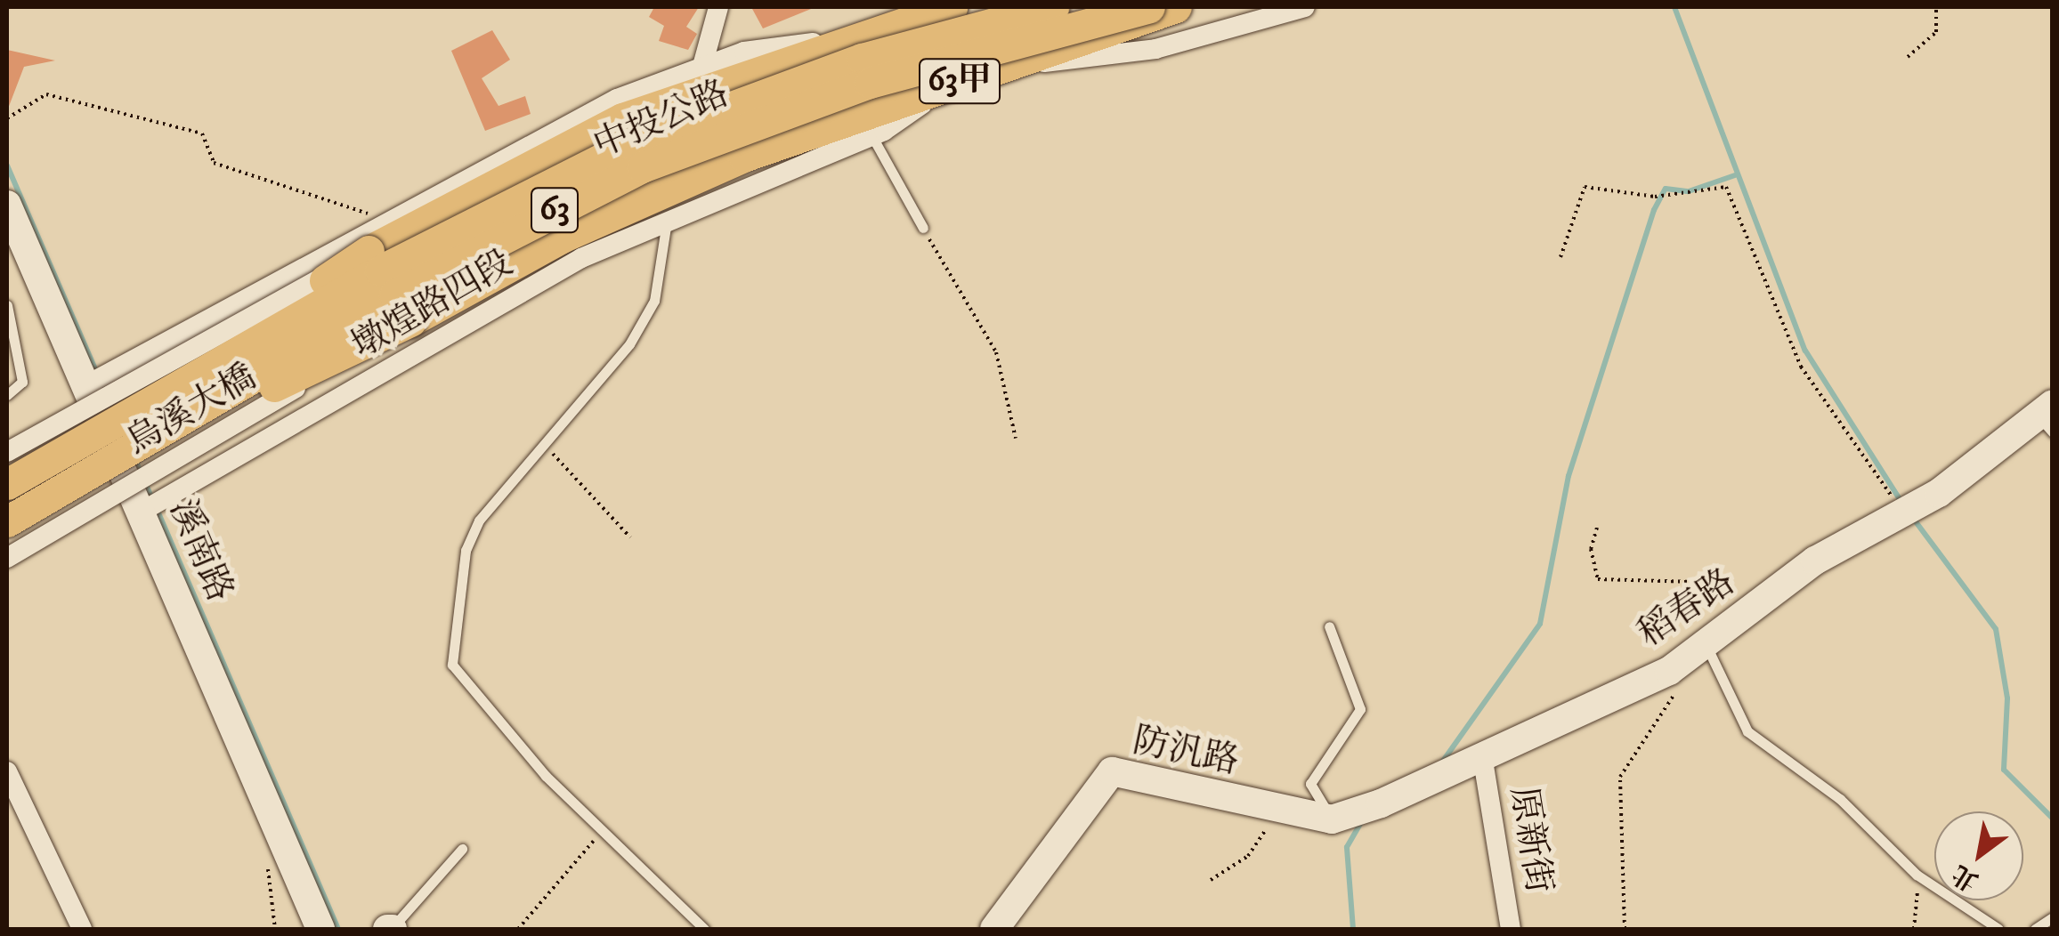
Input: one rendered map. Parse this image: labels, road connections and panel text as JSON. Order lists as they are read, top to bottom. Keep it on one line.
{"streets":{"main road":["63甲","中投公路","63"],"street":["墩煌路四段","烏溪大橋","溪南路","稻春路","防汎路","原新街"]},"crossings":[["63甲","墩煌路四段"],["63甲","烏溪大橋"],["墩煌路四段","溪南路"],["稻春路","防汎路"],["稻春路","原新街"]],"north":"bottom left"}
